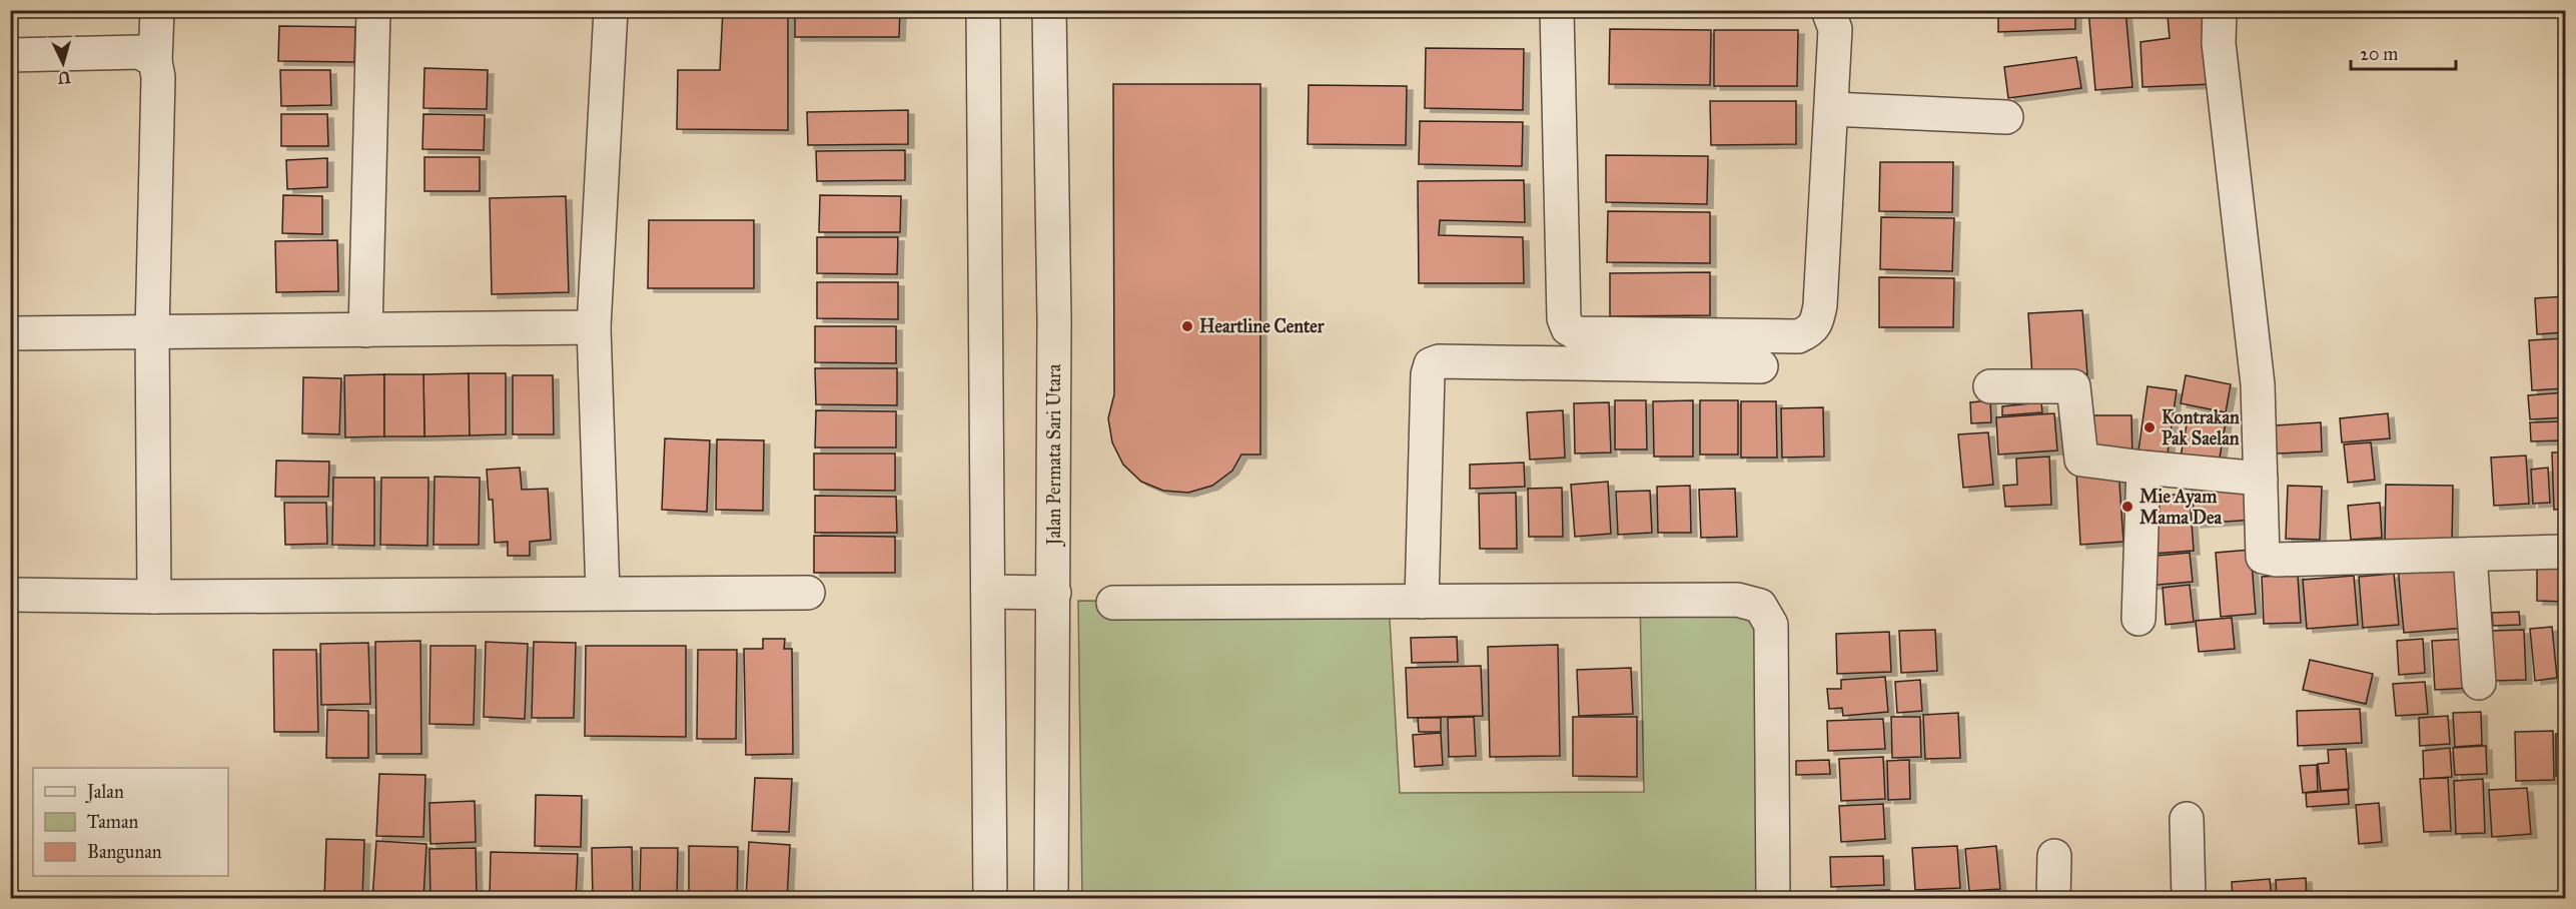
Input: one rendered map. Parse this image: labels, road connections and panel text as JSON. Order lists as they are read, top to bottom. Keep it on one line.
{"streets":{"street":["Jalan Permata Sari Utara"]},"places":["Heartline Center","Kontrakan Pak Saelan","Mie Ayam Mama Dea"],"legend":["Jalan","Taman","Bangunan"],"scale_bar":"20 m","north":"bottom"}
